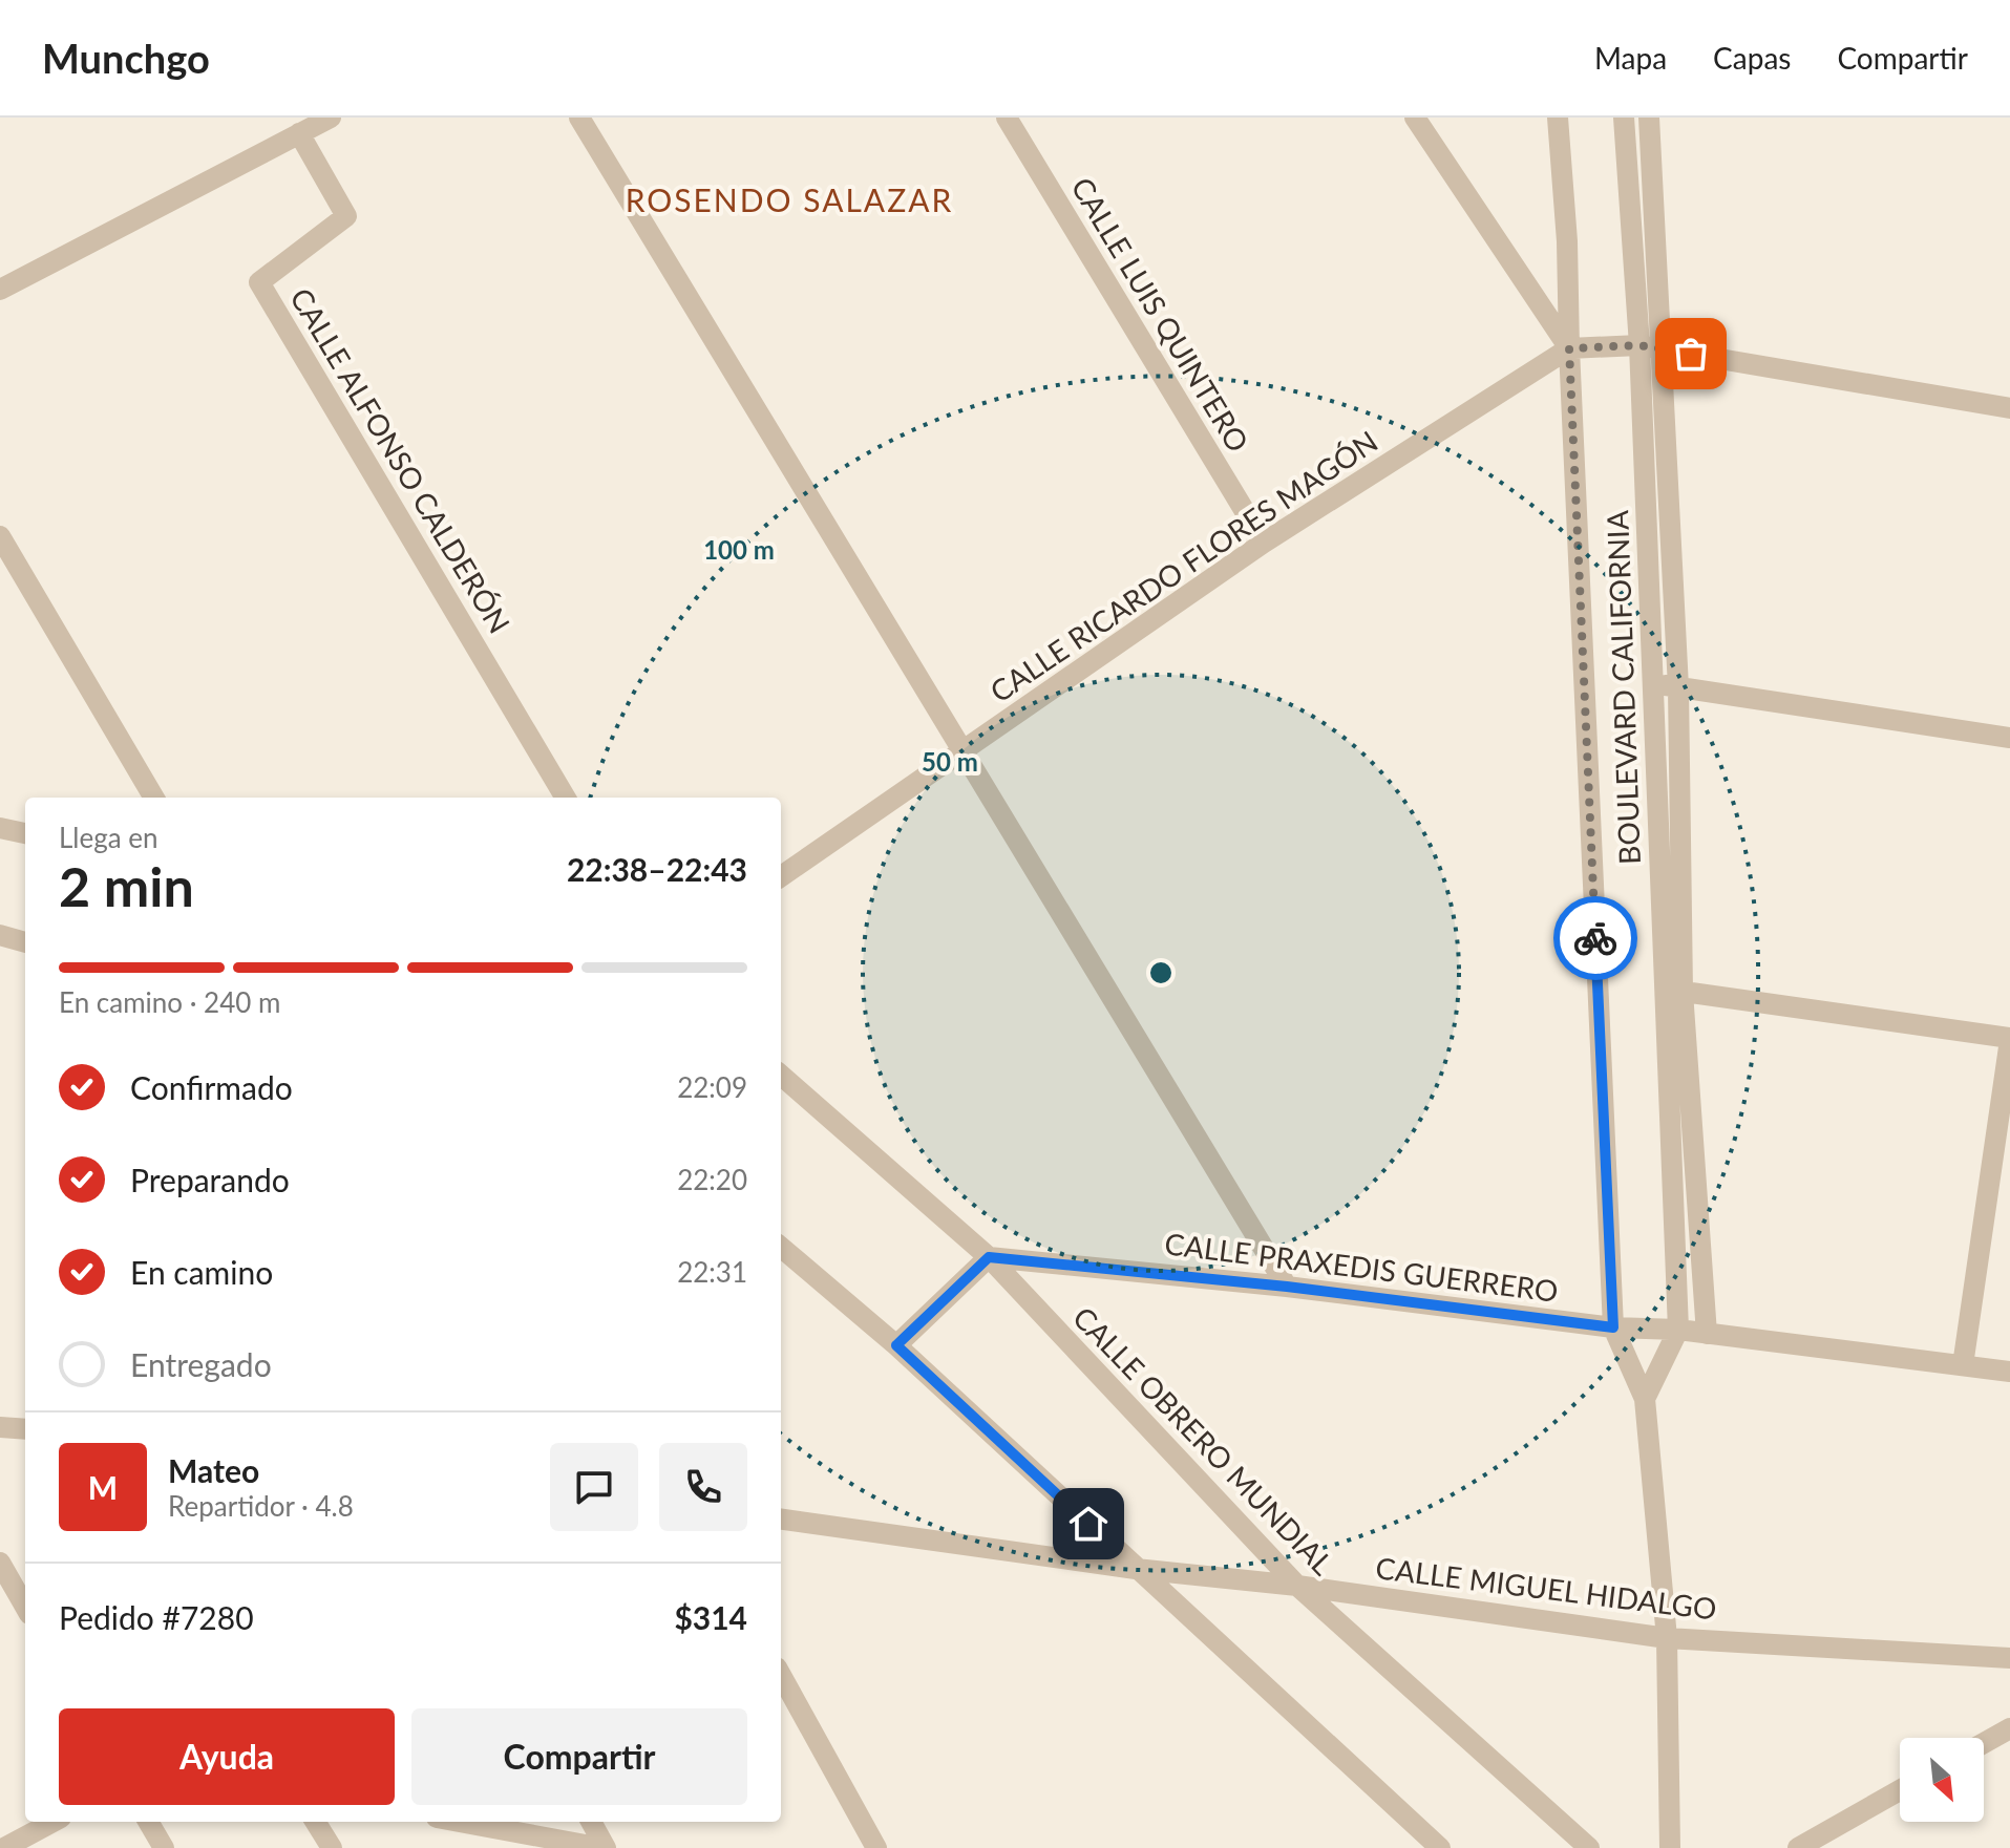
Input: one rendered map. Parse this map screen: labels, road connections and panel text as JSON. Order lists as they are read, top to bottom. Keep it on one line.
{"streets":{"street":["CALLE LUIS QUINTERO","CALLE ALFONSO CALDERÓN","CALLE RICARDO FLORES MAGÓN","BOULEVARD CALIFORNIA","CALLE PRAXEDIS GUERRERO","CALLE OBRERO MUNDIAL","CALLE MIGUEL HIDALGO"]},"crossings":[["CALLE LUIS QUINTERO","CALLE RICARDO FLORES MAGÓN"],["CALLE RICARDO FLORES MAGÓN","BOULEVARD CALIFORNIA"],["BOULEVARD CALIFORNIA","CALLE PRAXEDIS GUERRERO"],["BOULEVARD CALIFORNIA","CALLE MIGUEL HIDALGO"],["CALLE PRAXEDIS GUERRERO","CALLE OBRERO MUNDIAL"],["CALLE OBRERO MUNDIAL","CALLE MIGUEL HIDALGO"]],"districts":["ROSENDO SALAZAR"],"north":"bottom right","page":{"header":"Munchgo","nav":["Mapa","Capas","Compartir"],"heading":["2 min","Llega en","22:38–22:43"],"panel":["Mateo","Repartidor · 4.8","Pedido #7280","$314"],"bar":"En camino · 240 m","list":[["Confirmado","22:09"],["Preparando","22:20"],["En camino","22:31"],"Entregado"],"round":"M","buttons":["Ayuda","Compartir"]},"rings":["100 m","50 m"]}
